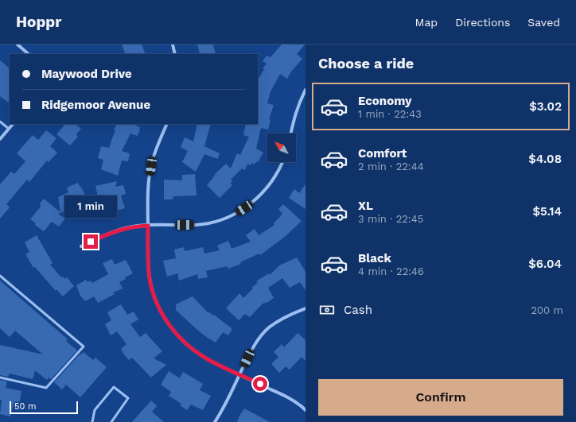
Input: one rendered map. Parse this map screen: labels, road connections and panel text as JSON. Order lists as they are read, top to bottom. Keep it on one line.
{"scale_bar":"50 m","north":"top left","page":{"header":"Hoppr","nav":["Map","Directions","Saved"],"heading":"Choose a ride","banner":["Maywood Drive","Ridgemoor Avenue"],"list":[{"name":"Economy","note":"1 min · 22:43","value":"$3.02"},{"name":"Comfort","note":"2 min · 22:44","value":"$4.08"},{"name":"XL","note":"3 min · 22:45","value":"$5.14"},{"name":"Black","note":"4 min · 22:46","value":"$6.04"}],"bubble":"1 min","pay":["Cash","200 m"],"buttons":"Confirm","scale":"50 m"}}
